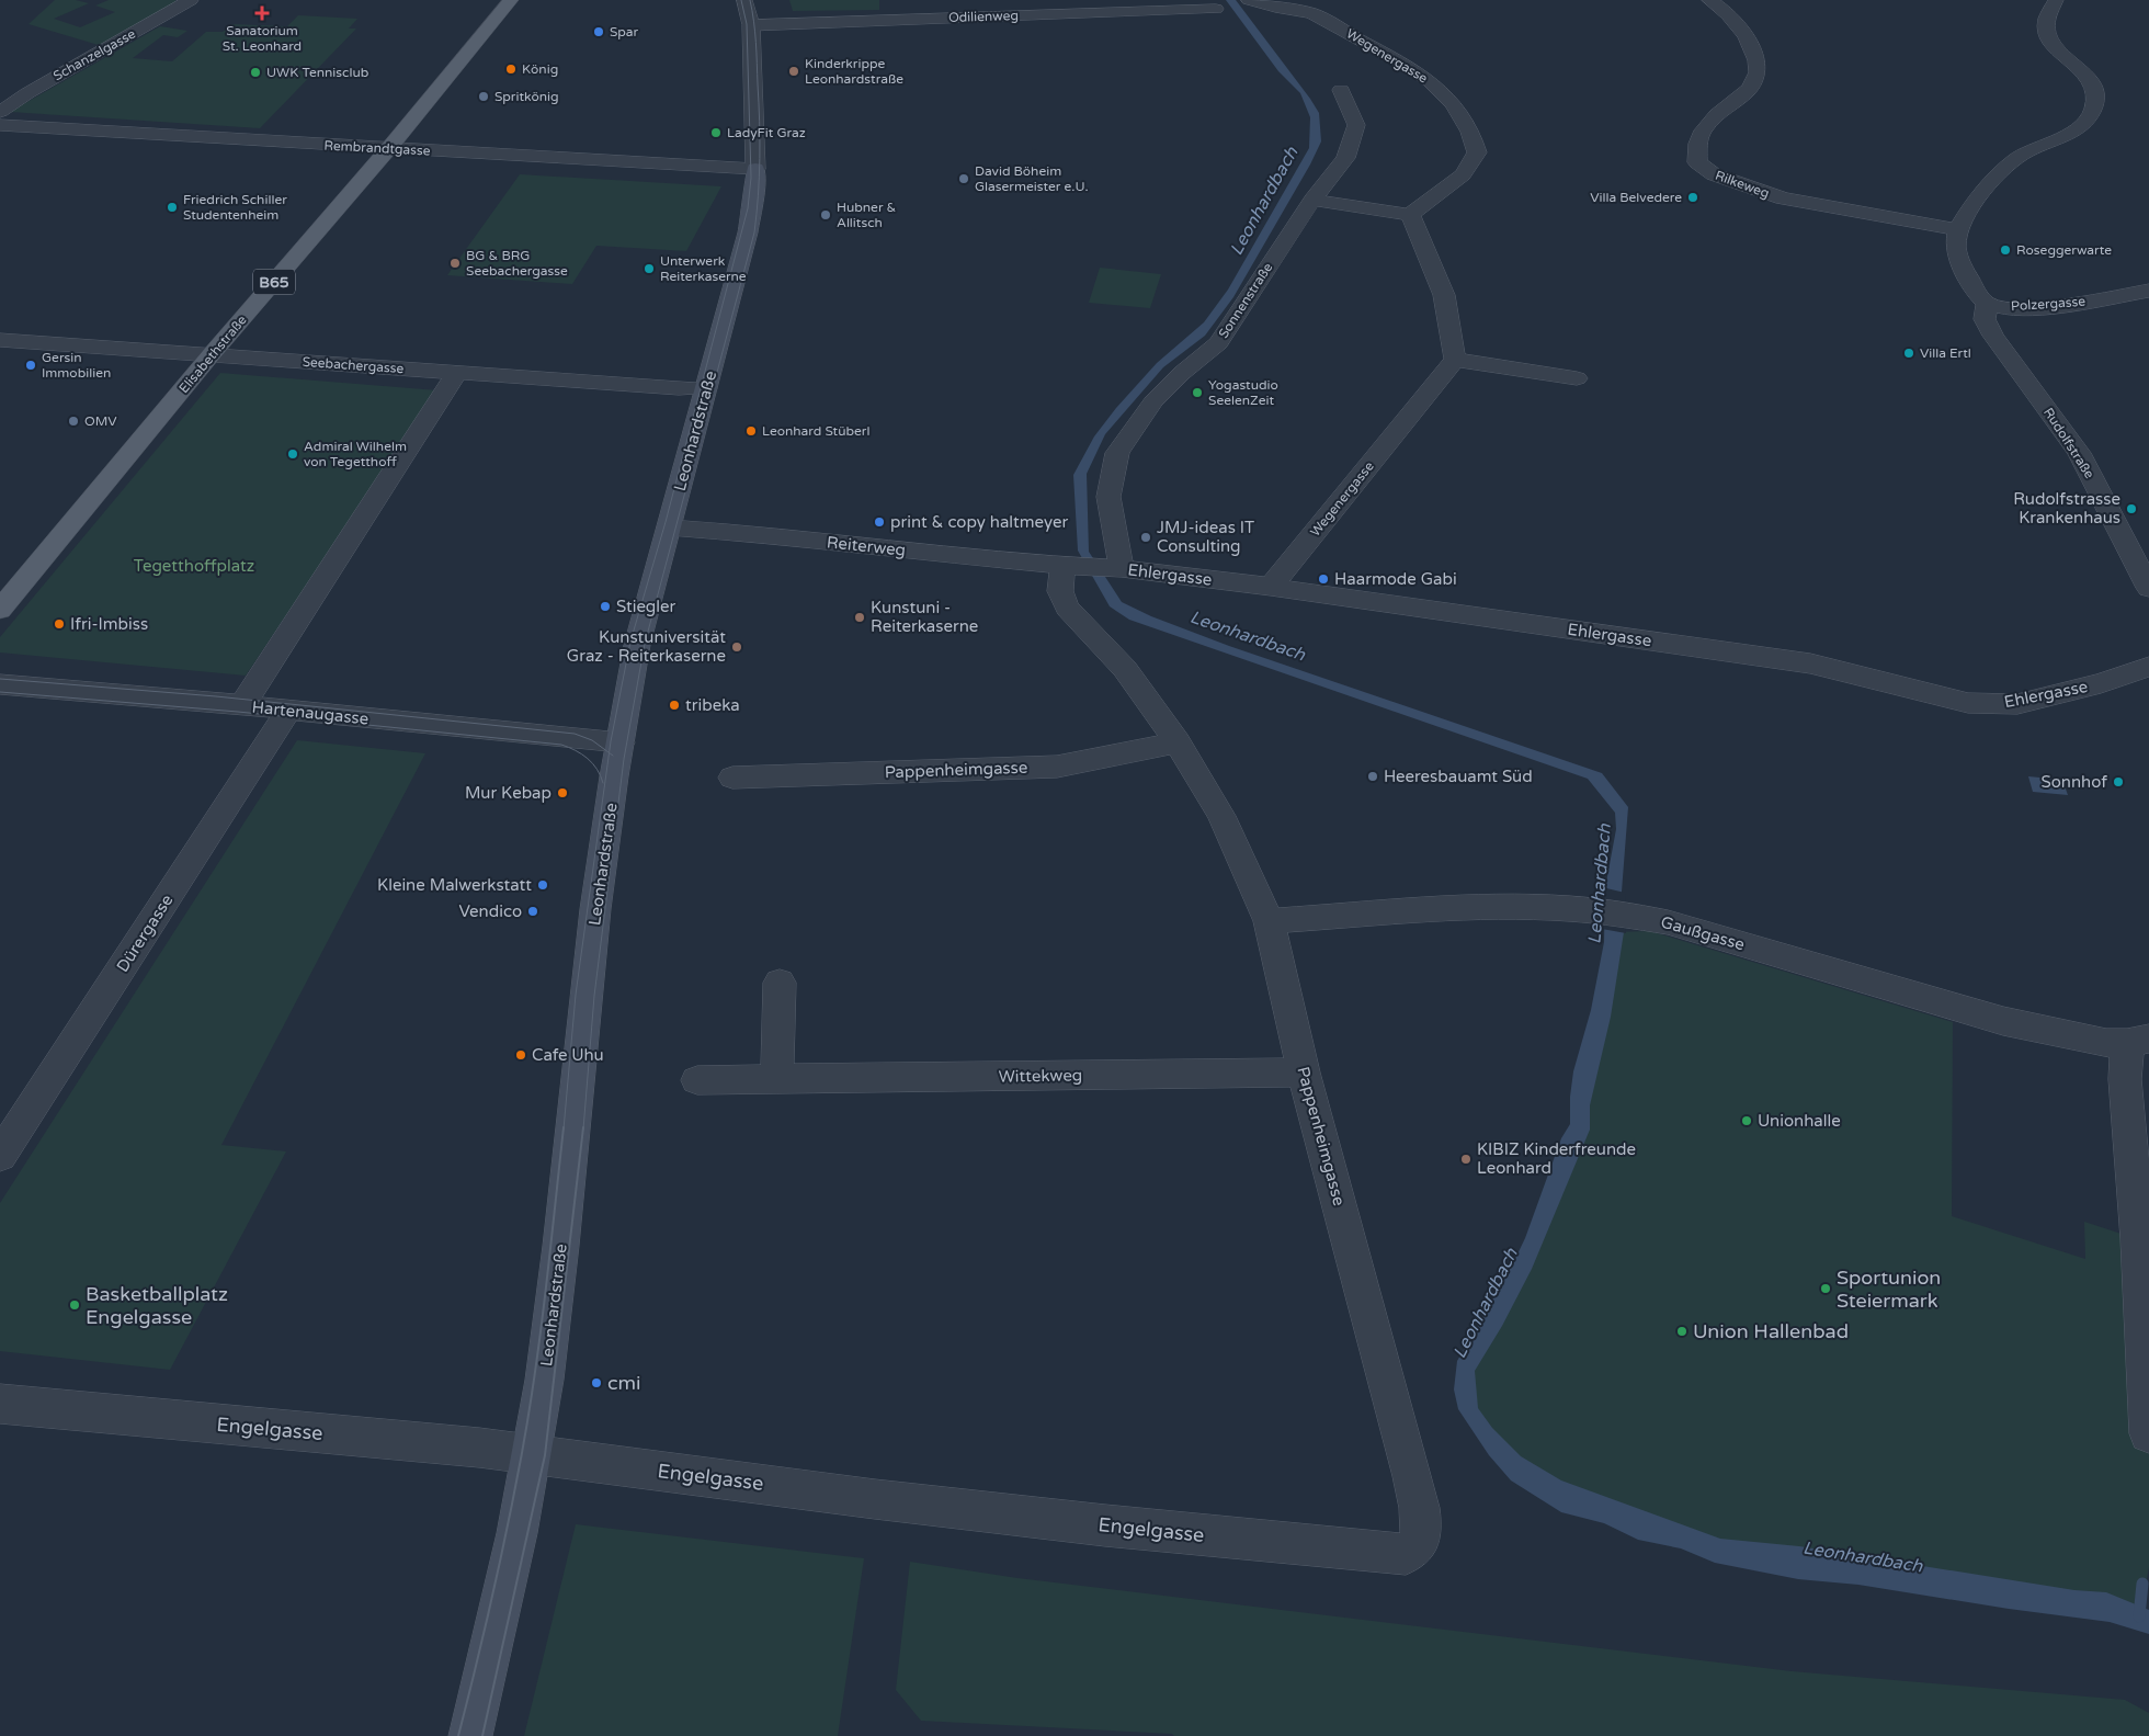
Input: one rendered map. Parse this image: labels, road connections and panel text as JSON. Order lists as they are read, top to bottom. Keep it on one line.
{"streets":{"main road":["B65","Elisabethstraße","Leonhardstraße"],"street":["Odilienweg","Schanzelgasse","Wegenergasse","Rembrandtgasse","Rilkeweg","Sonnenstraße","Polzergasse","Seebachergasse","Rudolfstraße","Reiterweg","Ehlergasse","Hartenaugasse","Pappenheimgasse","Dürergasse","Gaußgasse","Wittekweg","Engelgasse"]},"crossings":[["Odilienweg","Leonhardstraße"],["Wegenergasse","Ehlergasse"],["Rembrandtgasse","Elisabethstraße"],["Rembrandtgasse","Leonhardstraße"],["Rilkeweg","Polzergasse"],["Sonnenstraße","Ehlergasse"],["Polzergasse","Rudolfstraße"],["Elisabethstraße","Seebachergasse"],["Seebachergasse","Leonhardstraße"],["Leonhardstraße","Reiterweg"],["Leonhardstraße","Hartenaugasse"],["Leonhardstraße","Engelgasse"],["Reiterweg","Ehlergasse"],["Reiterweg","Pappenheimgasse"],["Ehlergasse","Pappenheimgasse"],["Hartenaugasse","Dürergasse"],["Pappenheimgasse","Gaußgasse"],["Pappenheimgasse","Wittekweg"],["Pappenheimgasse","Engelgasse"]],"water":["Leonhardbach"],"parks":["Tegetthoffplatz"],"places":{"health":["Sanatorium St. Leonhard"],"other":["Spar","König","Kinderkrippe Leonhardstraße","UWK Tennisclub","Spritkönig","LadyFit Graz","David Böheim Glasermeister e.U.","Villa Belvedere","Friedrich Schiller Studentenheim","Hubner & Allitsch","Roseggerwarte","BG & BRG Seebachergasse","Unterwerk Reiterkaserne","Villa Ertl","Gersin Immobilien","Yogastudio SeelenZeit","OMV","Leonhard Stüberl","Admiral Wilhelm von Tegetthoff","Rudolfstrasse Krankenhaus","print & copy haltmeyer","JMJ-ideas IT Consulting","Haarmode Gabi","Stiegler","Kunstuni - Reiterkaserne","Ifri-Imbiss","Kunstuniversität Graz - Reiterkaserne","tribeka","Heeresbauamt Süd","Sonnhof","Mur Kebap","Kleine Malwerkstatt","Vendico","Cafe Uhu","Unionhalle","KIBIZ Kinderfreunde Leonhard","Sportunion Steiermark","Basketballplatz Engelgasse","Union Hallenbad","cmi"]}}
